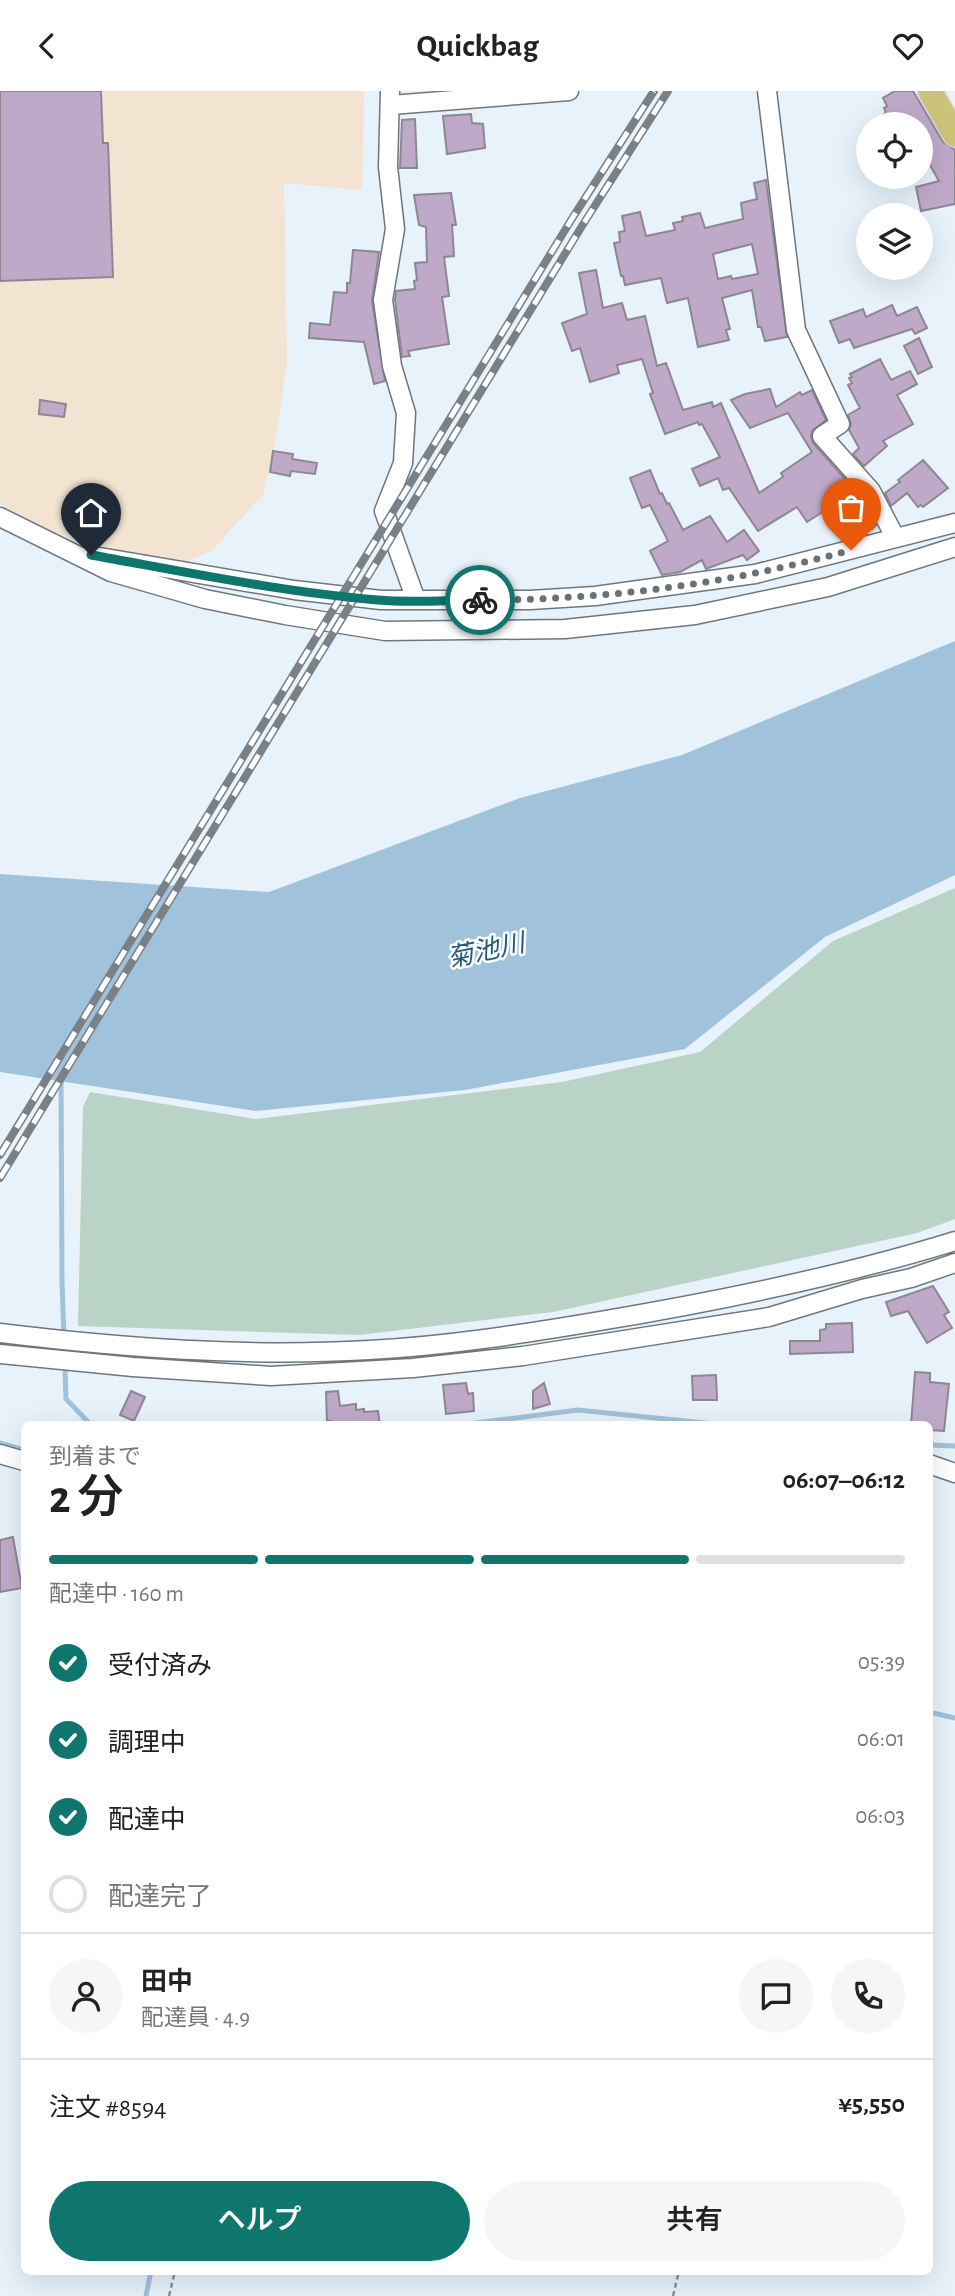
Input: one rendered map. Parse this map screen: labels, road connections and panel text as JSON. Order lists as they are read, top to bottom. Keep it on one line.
{"water":["菊池川"],"page":{"header":"Quickbag","heading":["2 分","到着まで","06:07–06:12"],"panel":["田中","配達員 · 4.9","注文 #8594","¥5,550"],"bar":"配達中 · 160 m","list":[["受付済み","05:39"],["調理中","06:01"],["配達中","06:03"],"配達完了"],"buttons":["ヘルプ","共有"]}}
